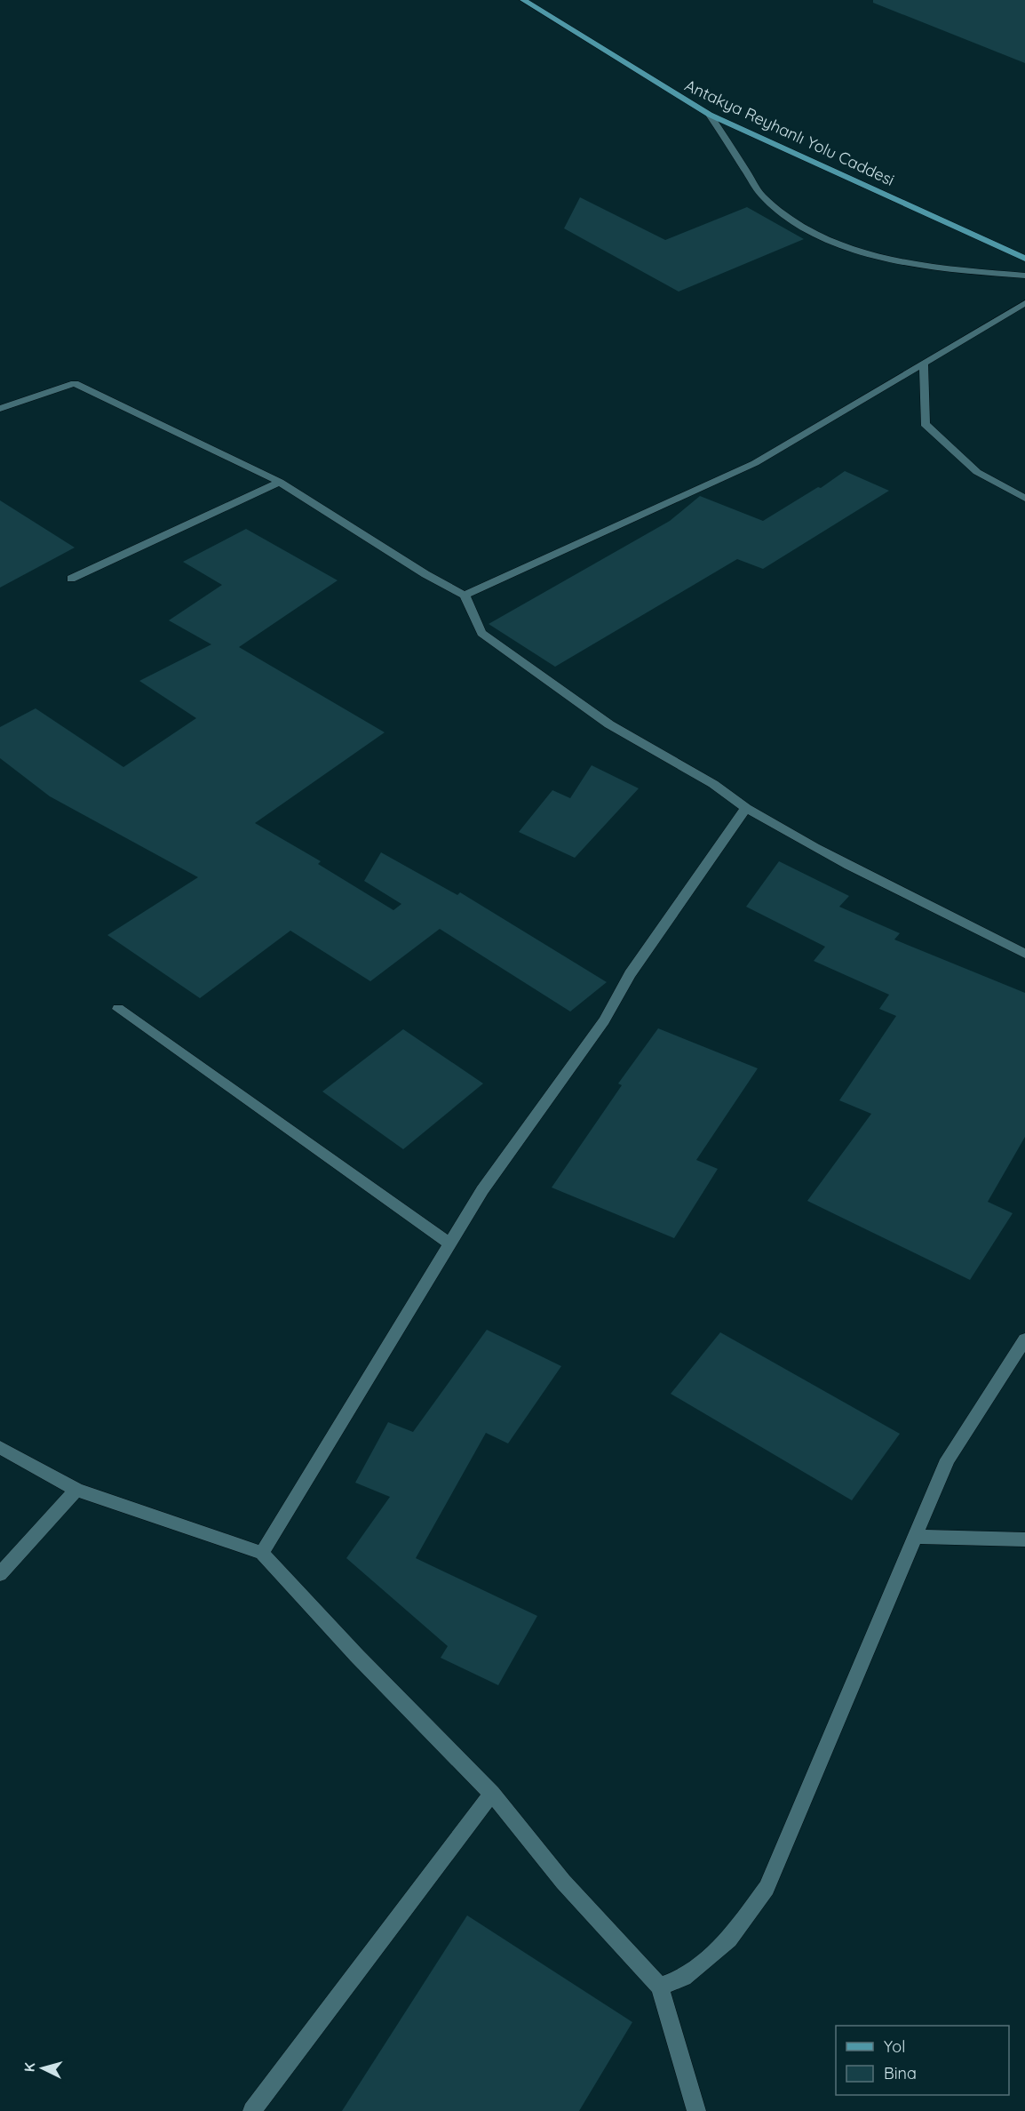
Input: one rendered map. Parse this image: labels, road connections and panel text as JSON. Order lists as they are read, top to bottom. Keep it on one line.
{"streets":{"main road":["Antakya Reyhanlı Yolu Caddesi"]},"legend":["Yol","Bina"],"north":"left"}
